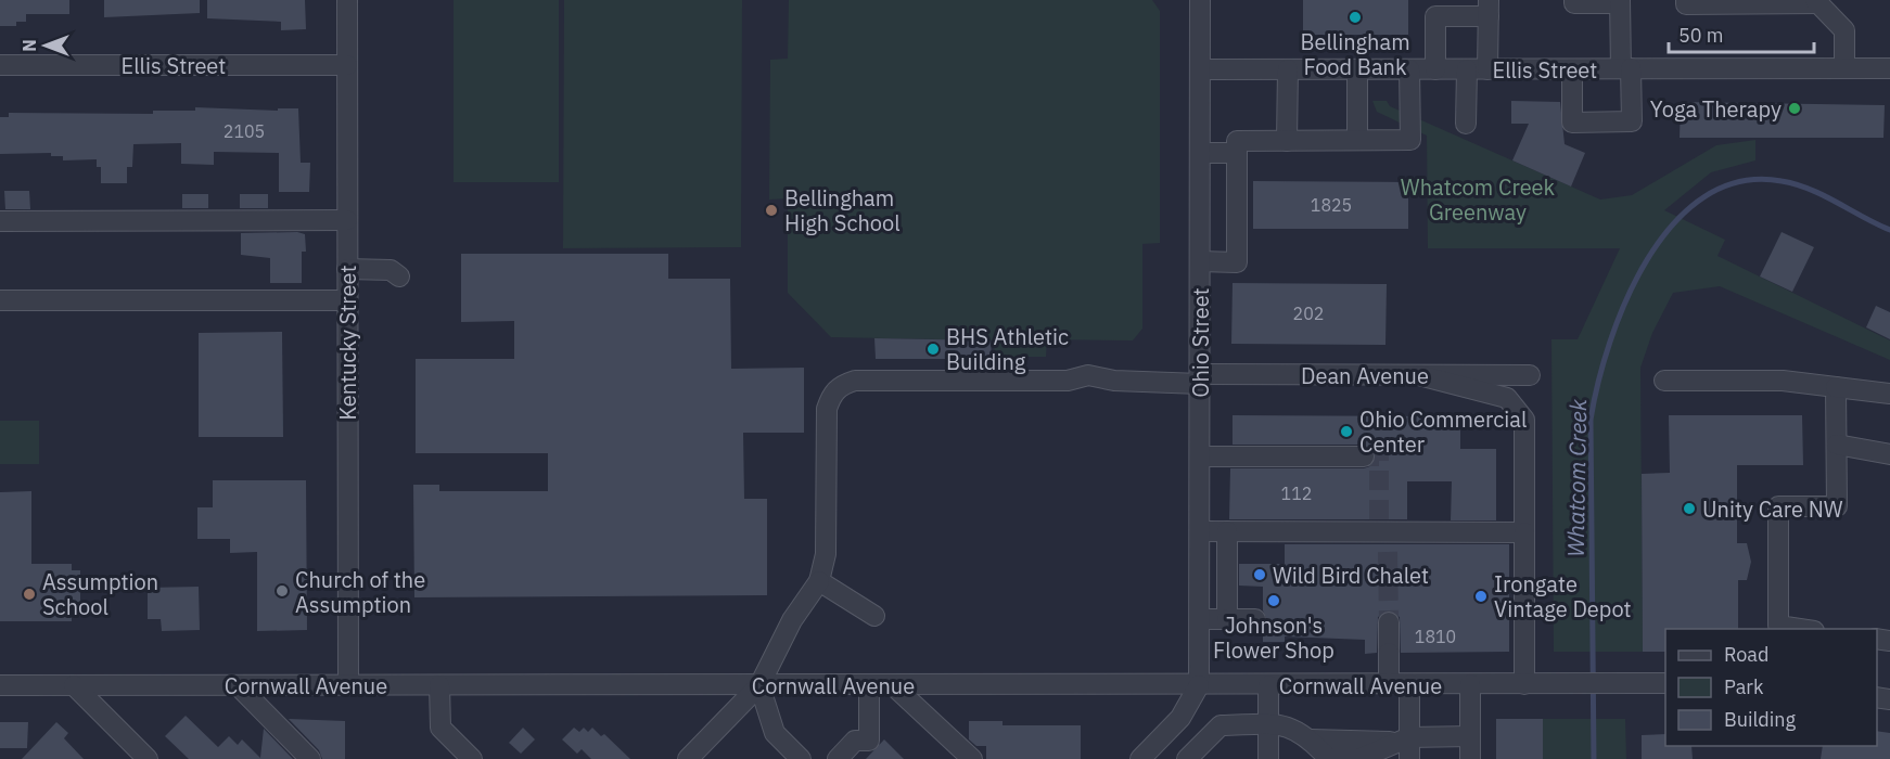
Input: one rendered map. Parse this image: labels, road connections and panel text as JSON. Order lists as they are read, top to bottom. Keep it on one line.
{"streets":{"street":["Ellis Street","Kentucky Street","Ohio Street","Dean Avenue","Cornwall Avenue"]},"crossings":[["Ellis Street","Kentucky Street"],["Ellis Street","Ohio Street"],["Kentucky Street","Cornwall Avenue"],["Ohio Street","Dean Avenue"],["Ohio Street","Cornwall Avenue"]],"water":["Whatcom Creek"],"parks":["Whatcom Creek Greenway"],"places":["Bellingham Food Bank","Yoga Therapy","Bellingham High School","BHS Athletic Building","Ohio Commercial Center","Unity Care NW","Wild Bird Chalet","Church of the Assumption","Assumption School","Irongate Vintage Depot","Johnson's Flower Shop"],"house_numbers":["2105","1825","202","112","1810"],"legend":["Road","Park","Building"],"scale_bar":"50 m","north":"left"}
